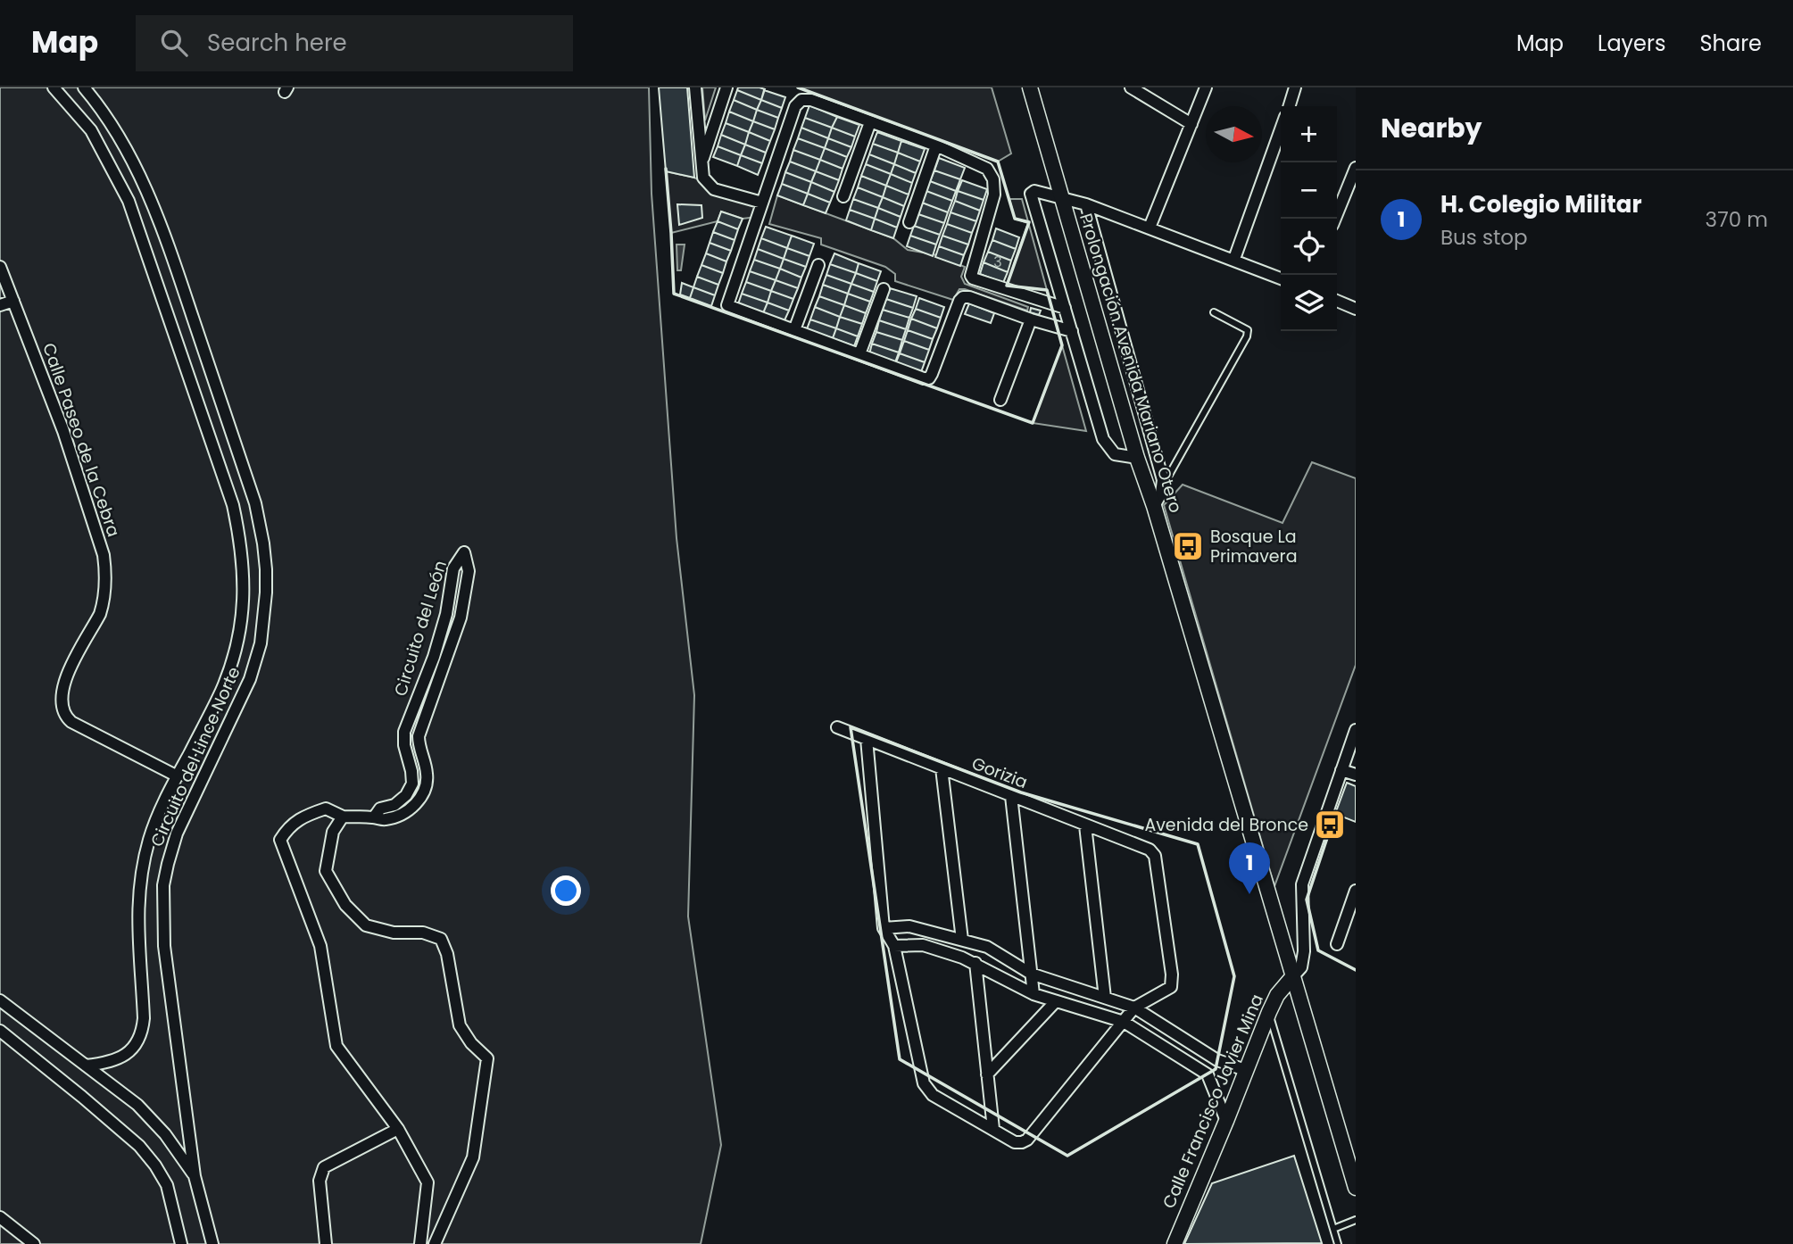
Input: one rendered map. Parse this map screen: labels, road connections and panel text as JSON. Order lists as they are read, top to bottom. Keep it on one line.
{"streets":{"street":["Prolongación Avenida Mariano Otero","Calle Paseo de la Cebra","Circuito del León","Circuito del Lince Norte","Gorizia","Calle Francisco Javier Mina"]},"crossings":[["Prolongación Avenida Mariano Otero","Calle Francisco Javier Mina"],["Calle Paseo de la Cebra","Circuito del Lince Norte"]],"places":{"bus stop":["Bosque La Primavera","Avenida del Bronce"]},"house_numbers":["3"],"north":"right","page":{"header":"Map","search":"Search here","nav":["Map","Layers","Share"],"heading":"Nearby","map_buttons":["+","−"],"list":[{"mark":"1","name":"H. Colegio Militar","note":"Bus stop","value":"370 m"}],"pins":"1"}}
